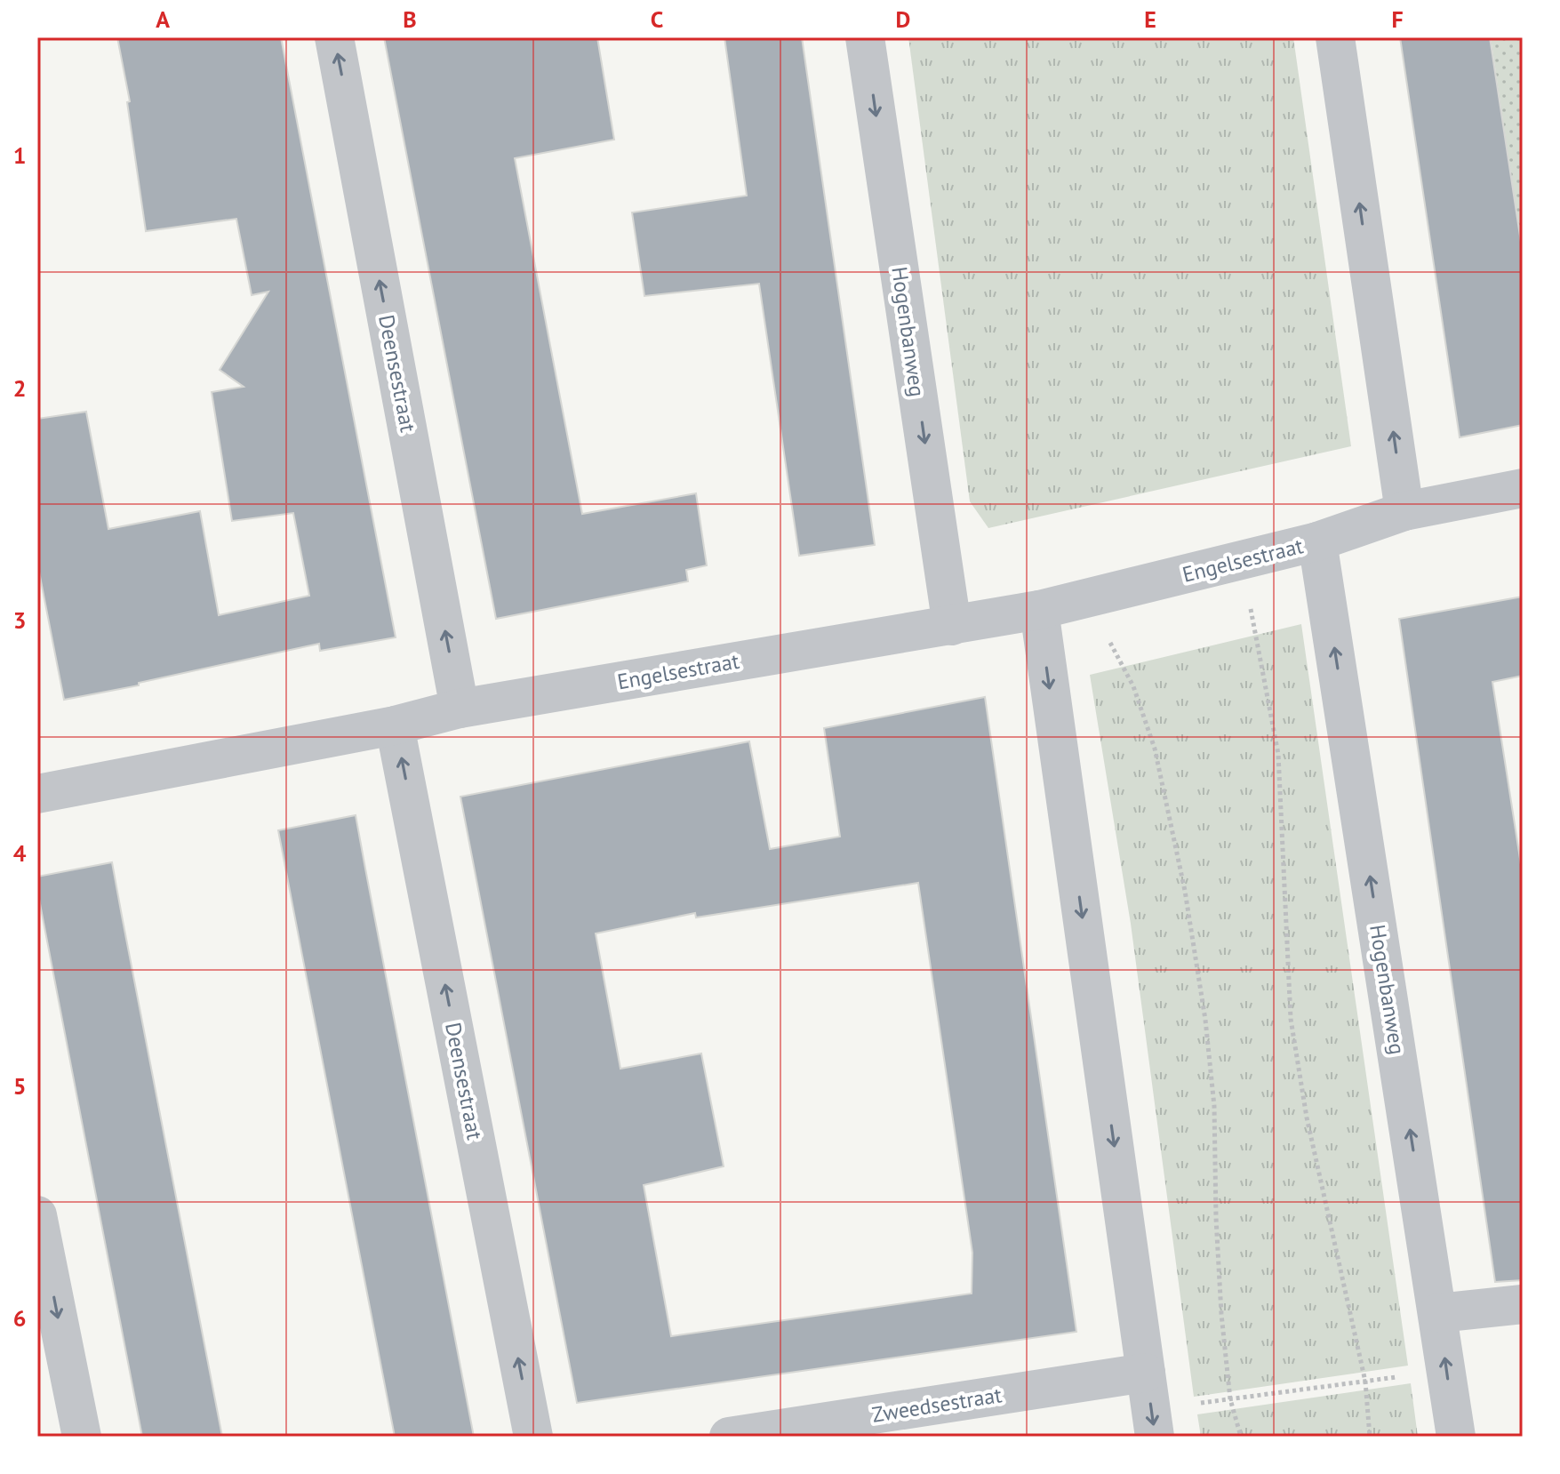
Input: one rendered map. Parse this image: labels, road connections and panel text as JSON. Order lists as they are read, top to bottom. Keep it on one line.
{"streets":{"street":["Hogenbanweg","Deensestraat","Engelsestraat","Zweedsestraat"]},"crossings":[["Hogenbanweg","Engelsestraat"],["Deensestraat","Engelsestraat"]],"one_way":["Deensestraat"],"grid":{"columns":["A","B","C","D","E","F"],"rows":["1","2","3","4","5","6"]}}
